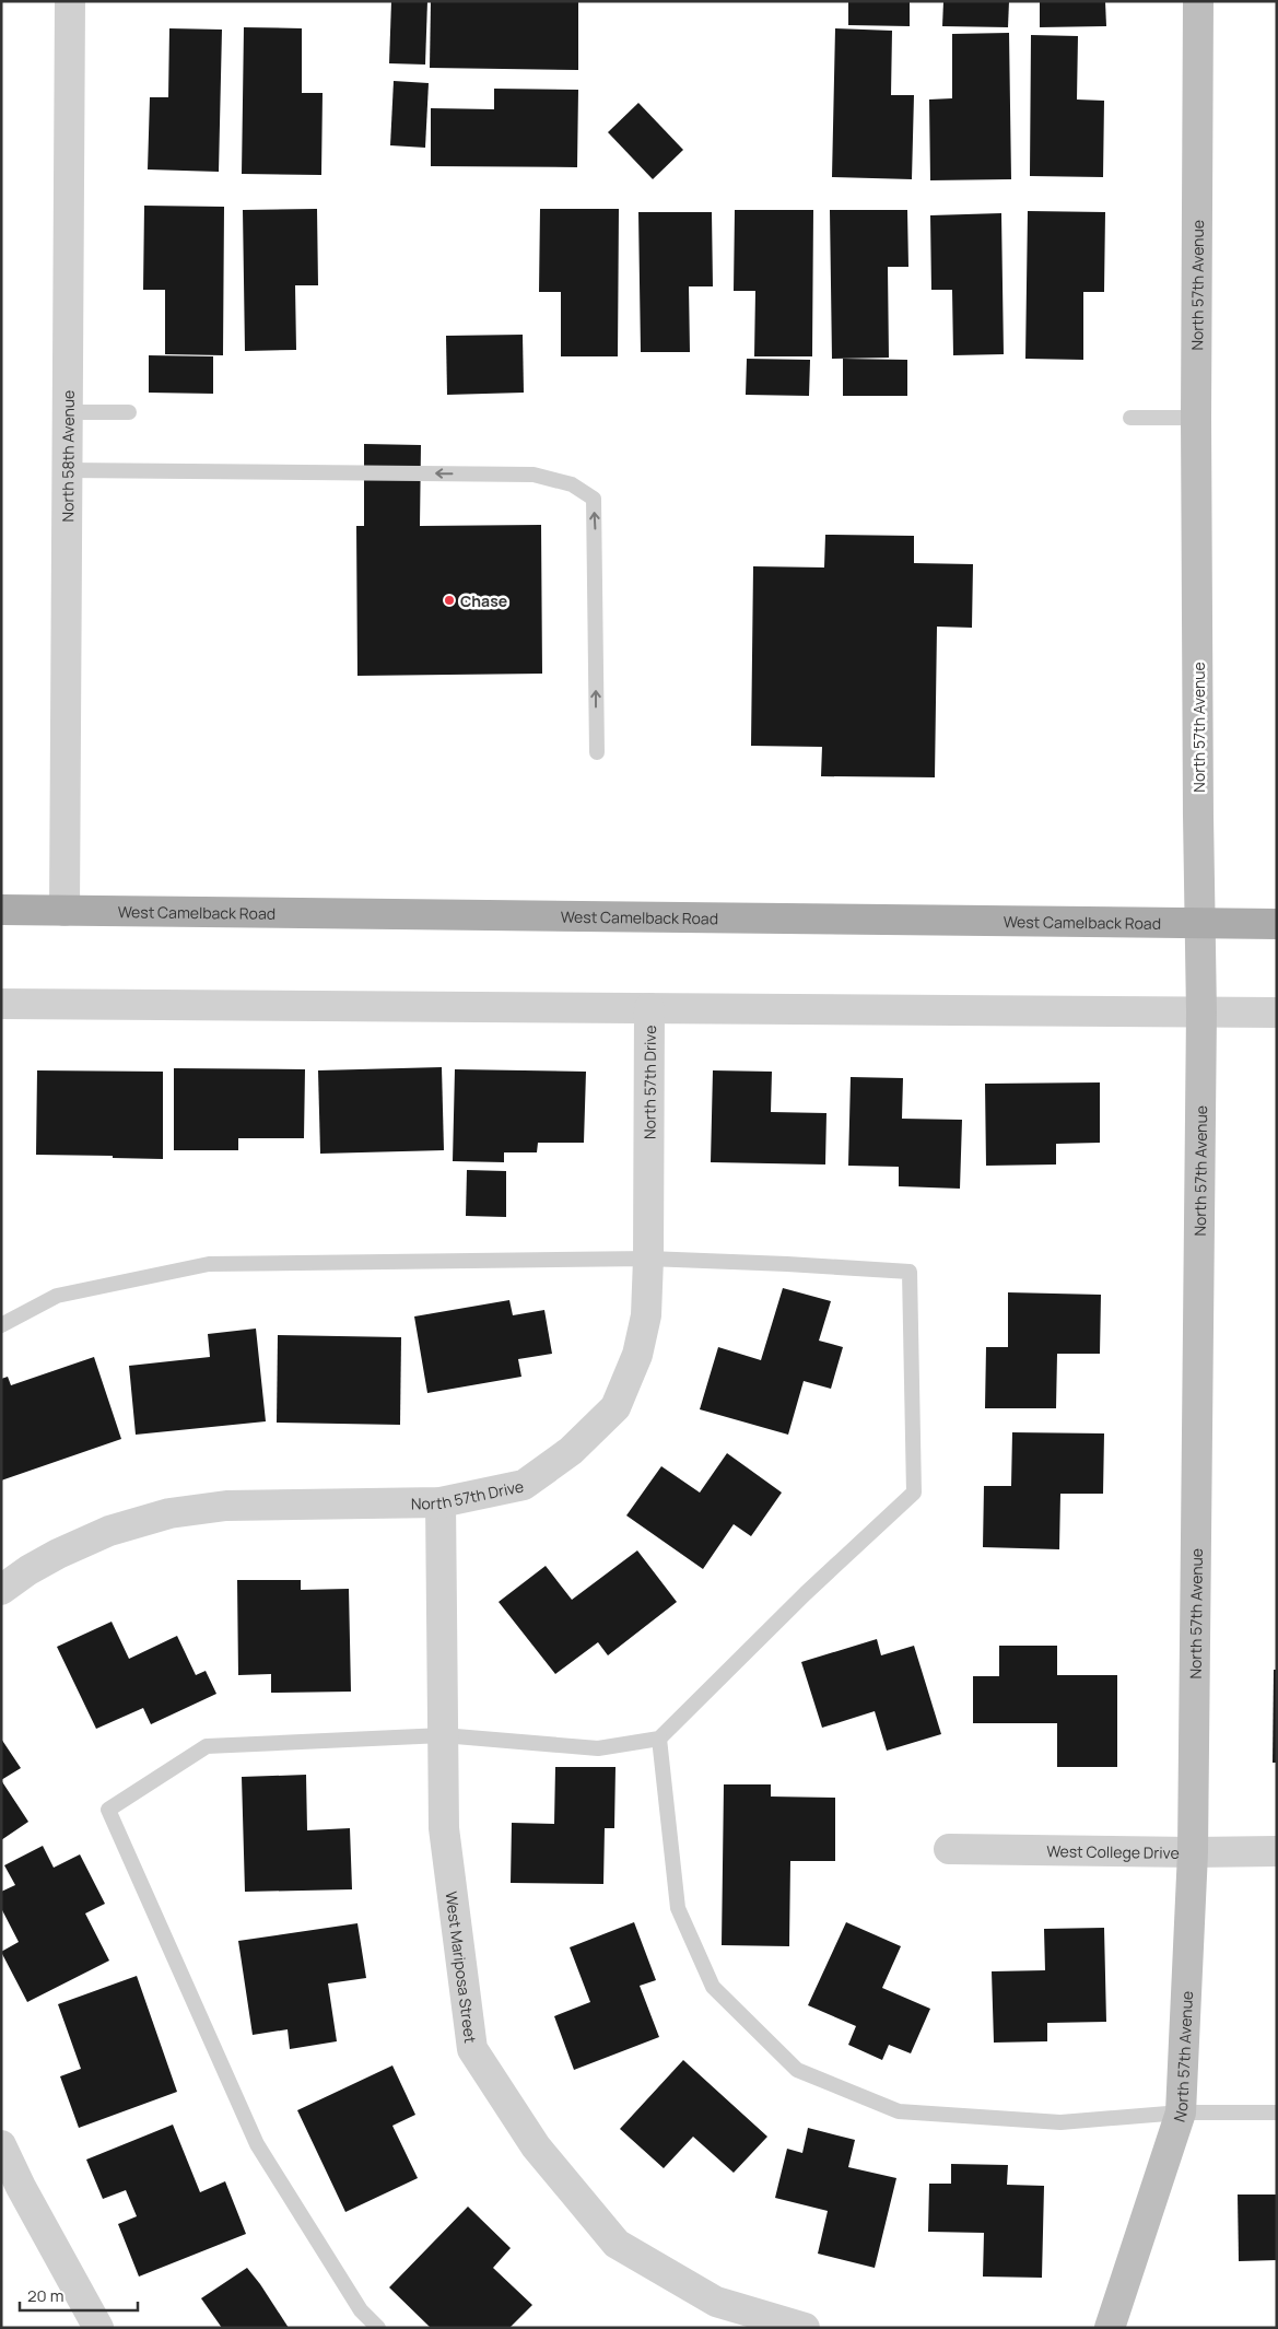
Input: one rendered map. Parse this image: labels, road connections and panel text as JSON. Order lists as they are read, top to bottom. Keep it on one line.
{"streets":{"main road":["West Camelback Road"],"street":["North 57th Avenue","North 58th Avenue","North 57th Drive","West College Drive","West Mariposa Street"]},"crossings":[["North 57th Avenue","West Camelback Road"],["North 57th Avenue","West College Drive"],["North 58th Avenue","West Camelback Road"],["North 57th Drive","West Mariposa Street"]],"places":["Chase"],"scale_bar":"20 m"}
